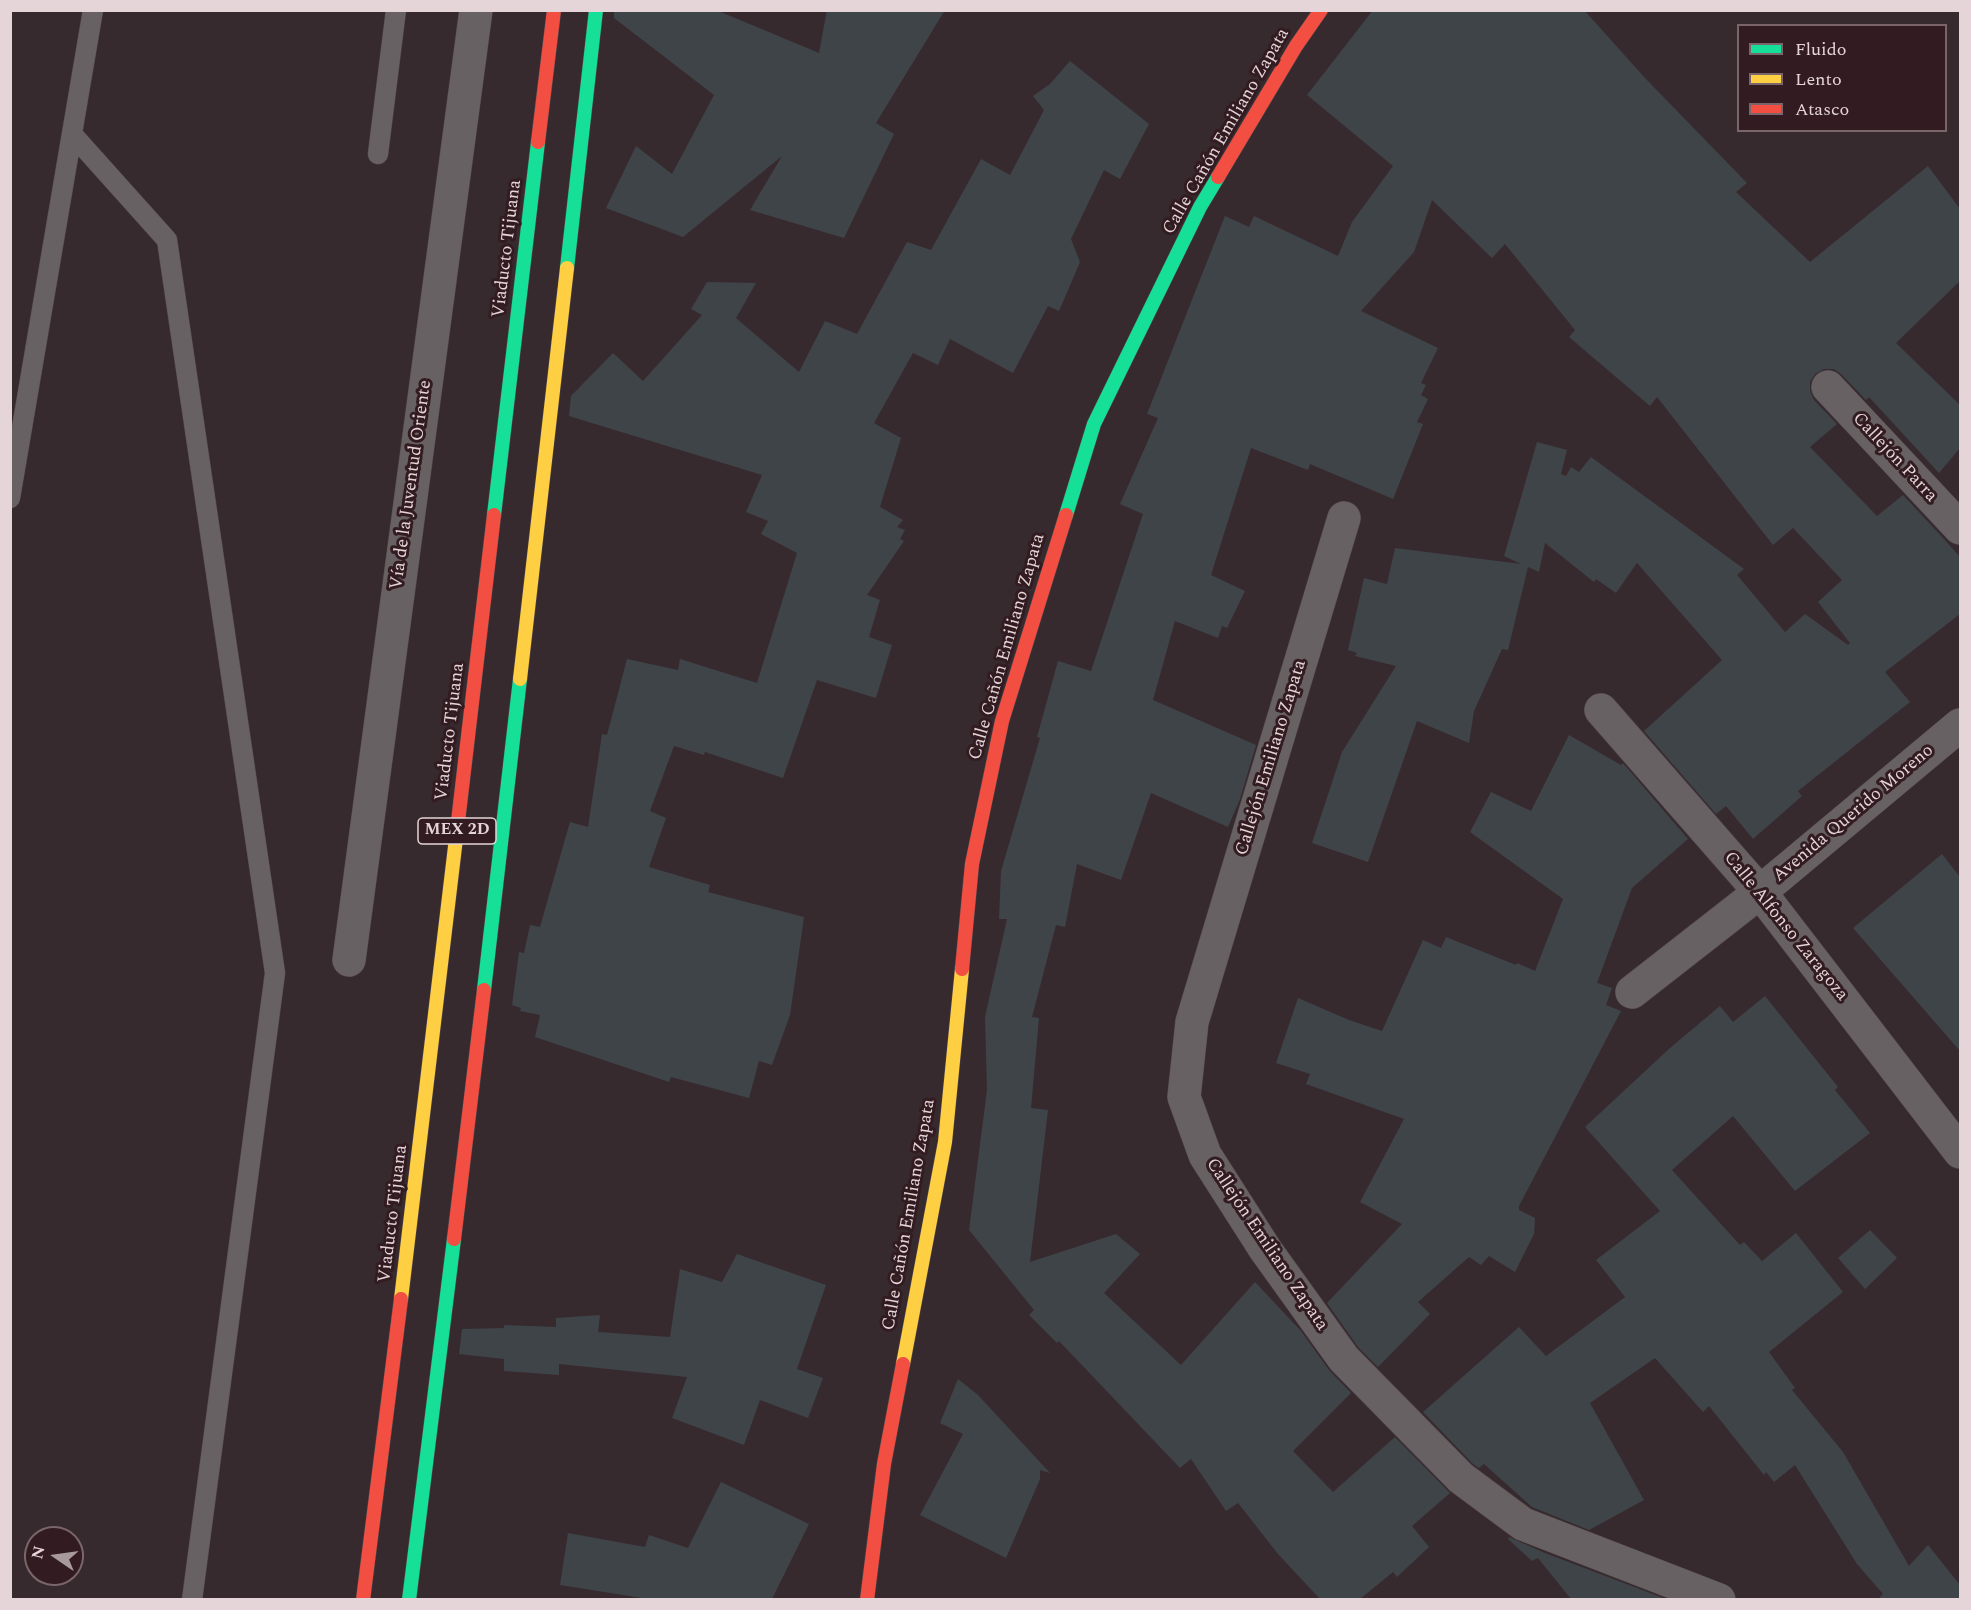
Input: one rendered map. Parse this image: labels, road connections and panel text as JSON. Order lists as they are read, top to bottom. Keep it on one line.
{"streets":{"main road":["Calle Cañón Emiliano Zapata","Viaducto Tijuana","MEX 2D"],"street":["Callejón Parra","Vía de la Juventud Oriente","Callejón Emiliano Zapata","Avenida Querido Moreno","Calle Alfonso Zaragoza"]},"crossings":[["Avenida Querido Moreno","Calle Alfonso Zaragoza"]],"legend":["Fluido","Lento","Atasco"],"north":"left"}
